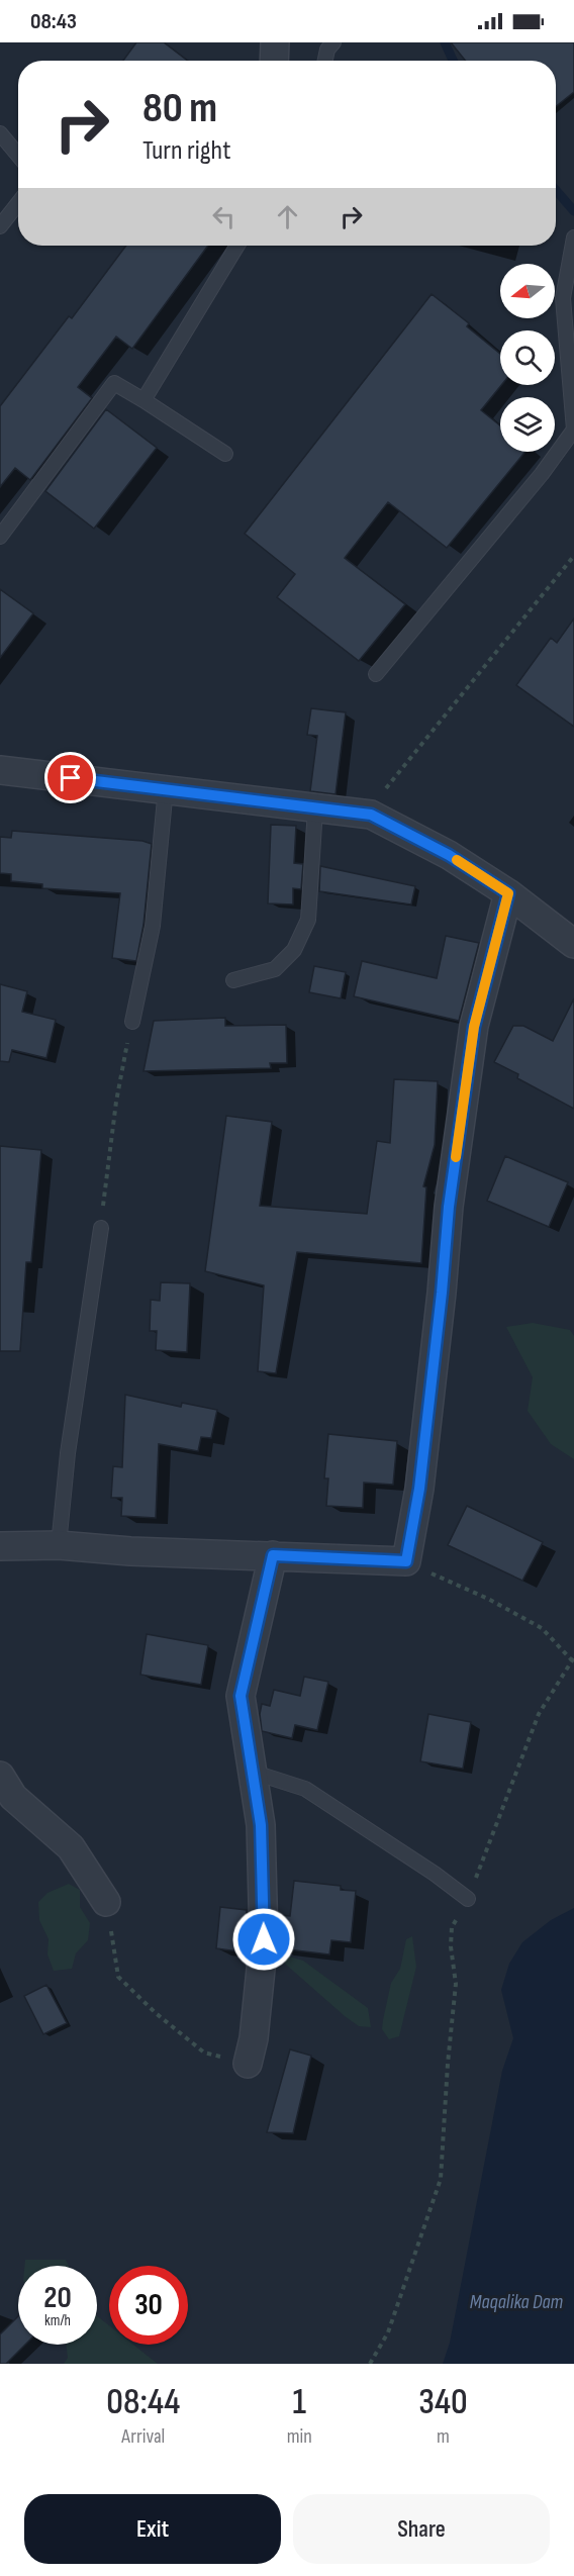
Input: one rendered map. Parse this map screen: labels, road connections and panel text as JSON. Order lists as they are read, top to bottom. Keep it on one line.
{"water":["Maqalika Dam"],"north":"left","page":{"status":"08:43","turn":["80 m","Turn right"],"speed":"20 km/h","limit":"30","eta":["08:44","Arrival","1","min","340","m"],"buttons":["Exit","Share"]}}
